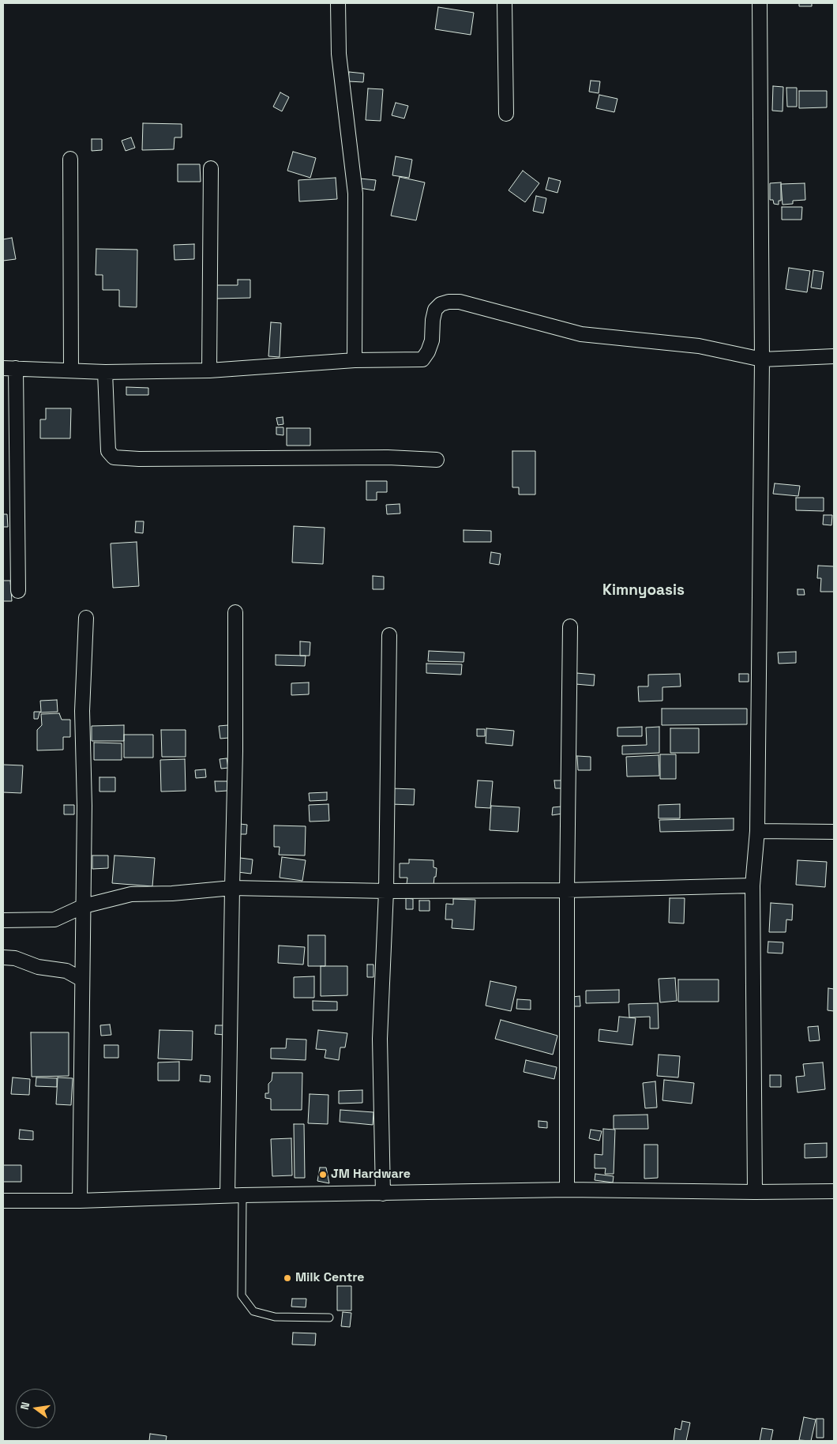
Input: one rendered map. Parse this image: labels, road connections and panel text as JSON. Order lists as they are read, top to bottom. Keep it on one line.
{"districts":["Kimnyoasis"],"places":["JM Hardware","Milk Centre"],"north":"left"}
